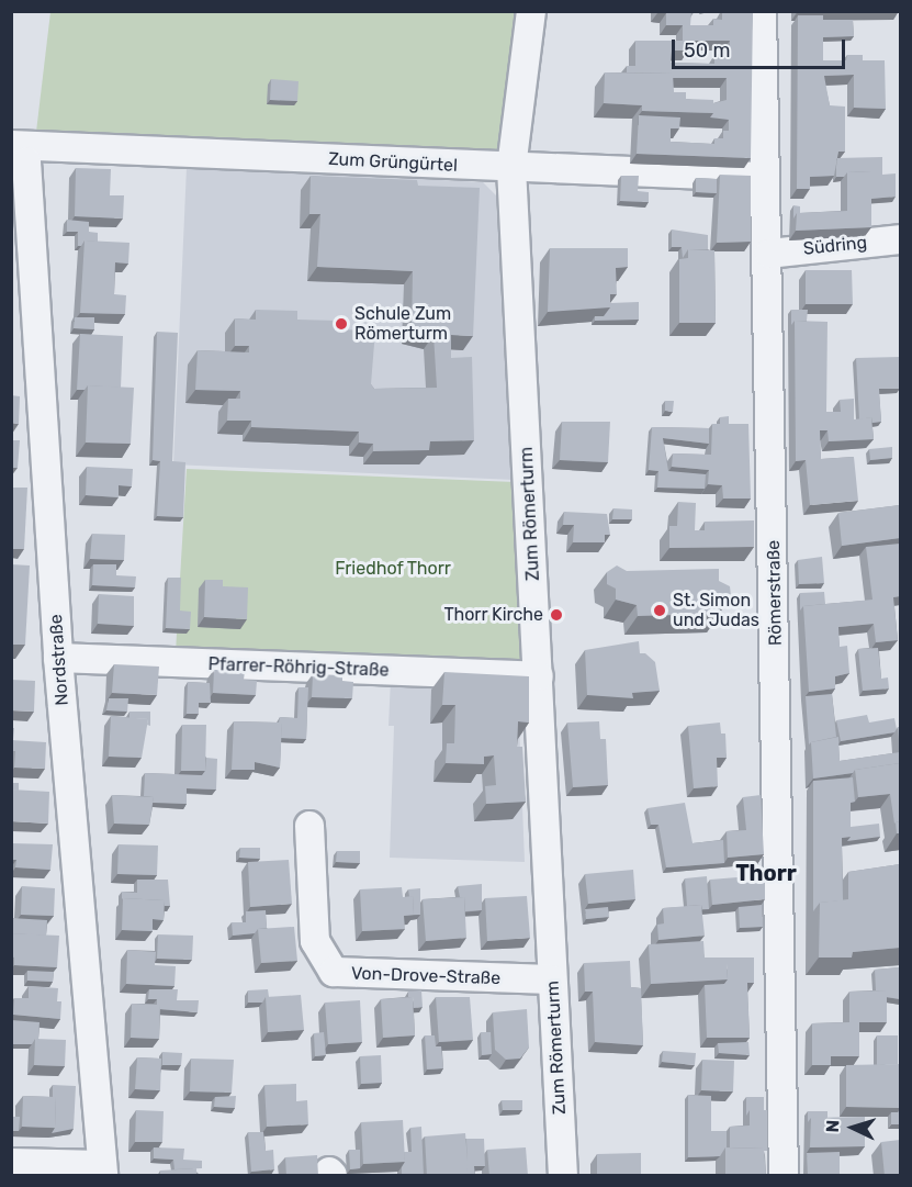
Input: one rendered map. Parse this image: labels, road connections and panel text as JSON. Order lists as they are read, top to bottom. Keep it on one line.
{"streets":{"street":["Zum Grüngürtel","Südring","Zum Römerturm","Römerstraße","Nordstraße","Pfarrer-Röhrig-Straße","Von-Drove-Straße"]},"crossings":[["Zum Grüngürtel","Zum Römerturm"],["Zum Grüngürtel","Römerstraße"],["Zum Grüngürtel","Nordstraße"],["Südring","Römerstraße"],["Zum Römerturm","Pfarrer-Röhrig-Straße"],["Zum Römerturm","Von-Drove-Straße"],["Nordstraße","Pfarrer-Röhrig-Straße"]],"districts":["Thorr"],"parks":["Friedhof Thorr"],"places":["Schule Zum Römerturm","St. Simon und Judas","Thorr Kirche"],"scale_bar":"50 m","north":"left"}
